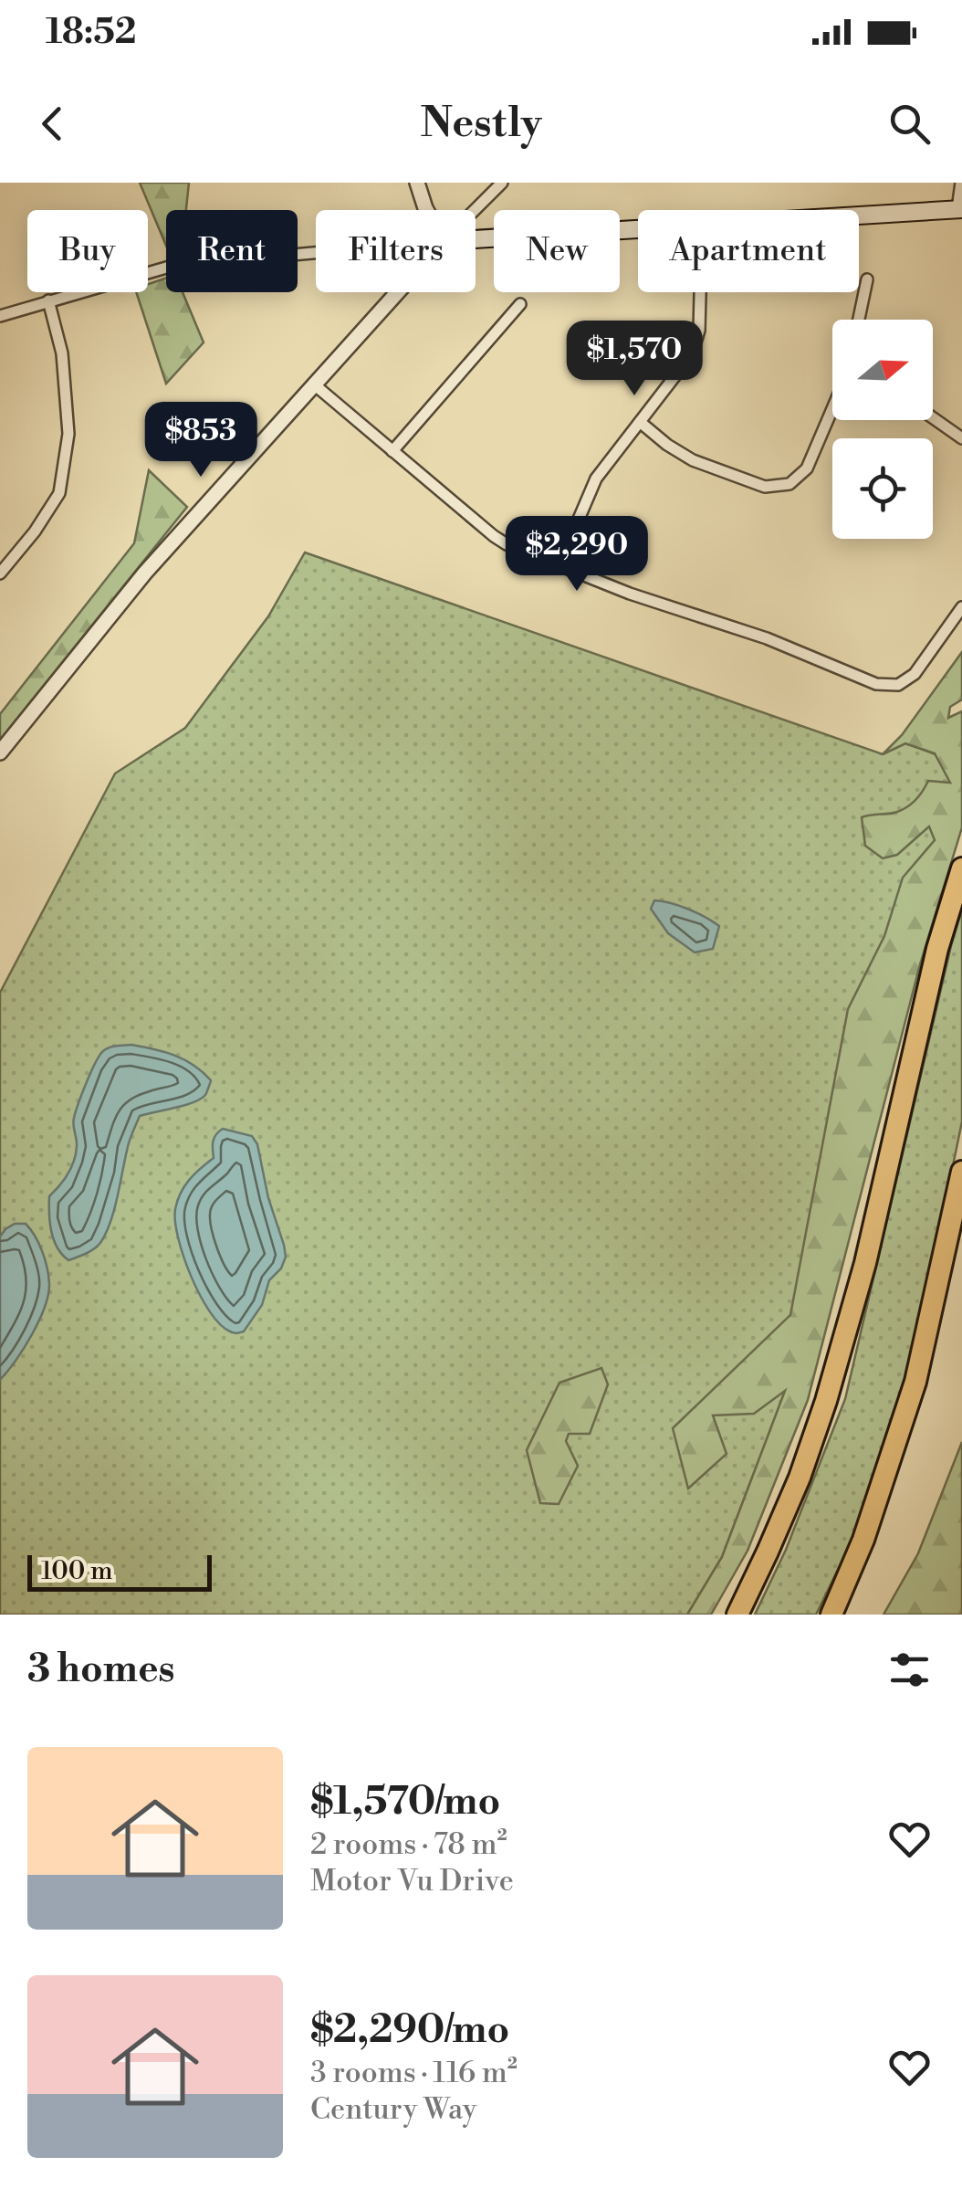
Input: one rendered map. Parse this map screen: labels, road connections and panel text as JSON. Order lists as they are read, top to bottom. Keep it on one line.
{"scale_bar":"100 m","north":"right","page":{"status":"18:52","header":"Nestly","chip":["Buy","Rent","Filters","New","Apartment"],"price":["$1,570","$853","$2,290"],"scale":"100 m","heading":"3 homes","list":[{"name":"$1,570/mo","note":"2 rooms · 78 m² · Motor Vu Drive"},{"name":"$2,290/mo","note":"3 rooms · 116 m² · Century Way"}]}}
